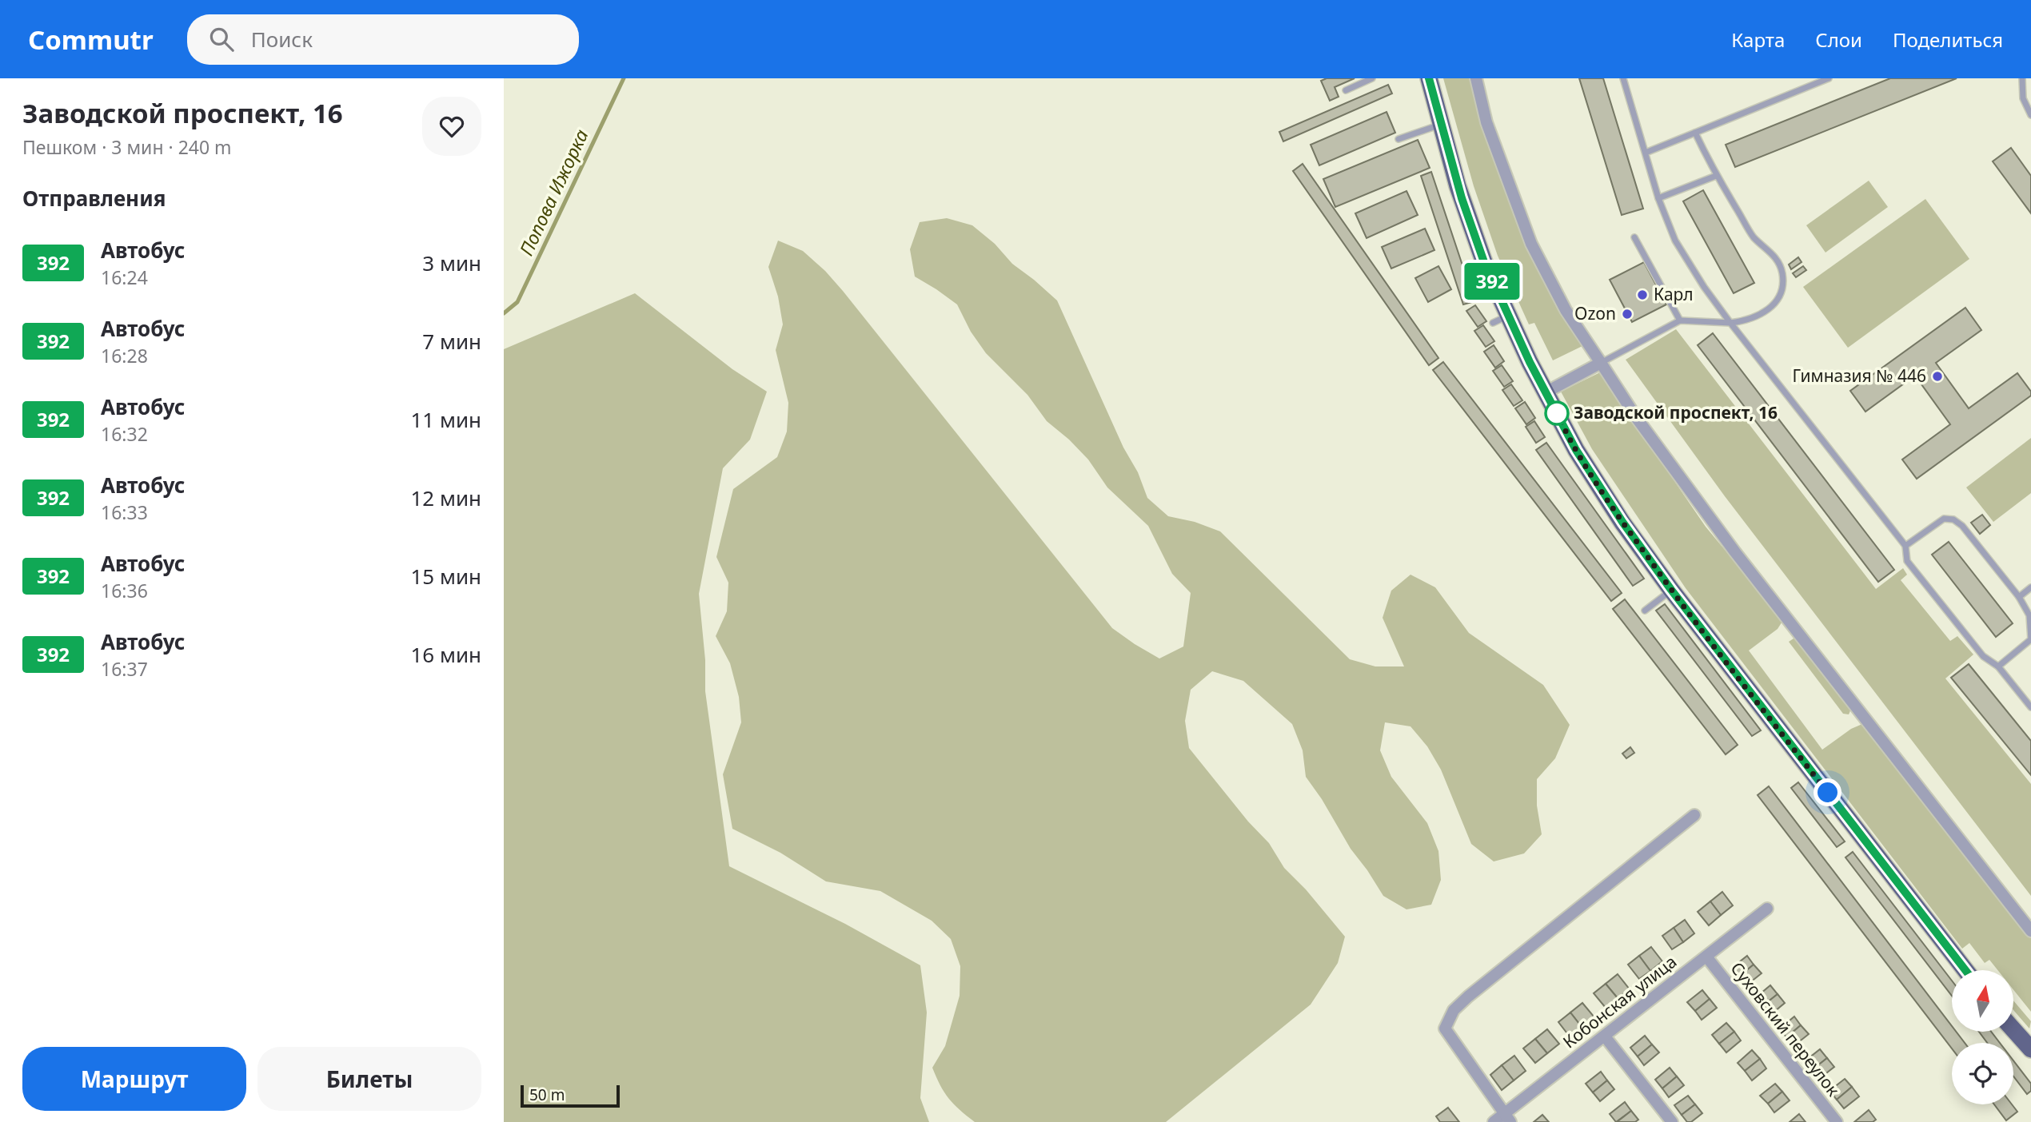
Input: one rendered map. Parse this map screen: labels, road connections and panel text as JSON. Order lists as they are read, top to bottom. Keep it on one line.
{"streets":{"street":["Кобонская улица","Суховский переулок"]},"crossings":[["Кобонская улица","Суховский переулок"]],"water":["Попова Ижорка"],"places":["Карл","Ozon","Гимназия № 446","Заводской проспект, 16"],"lines":["bus line 392"],"scale_bar":"50 m","north":"top","page":{"header":"Commutr","search":"Поиск","nav":["Карта","Слои","Поделиться"],"heading":[["Заводской проспект, 16","Пешком · 3 мин · 240 m"],"Отправления"],"on_map":"392","list":[{"mark":"392","name":"Автобус","note":"16:24","value":"3 мин"},{"mark":"392","name":"Автобус","note":"16:28","value":"7 мин"},{"mark":"392","name":"Автобус","note":"16:32","value":"11 мин"},{"mark":"392","name":"Автобус","note":"16:33","value":"12 мин"},{"mark":"392","name":"Автобус","note":"16:36","value":"15 мин"},{"mark":"392","name":"Автобус","note":"16:37","value":"16 мин"}],"buttons":["Маршрут","Билеты"],"scale":"50 m"}}
